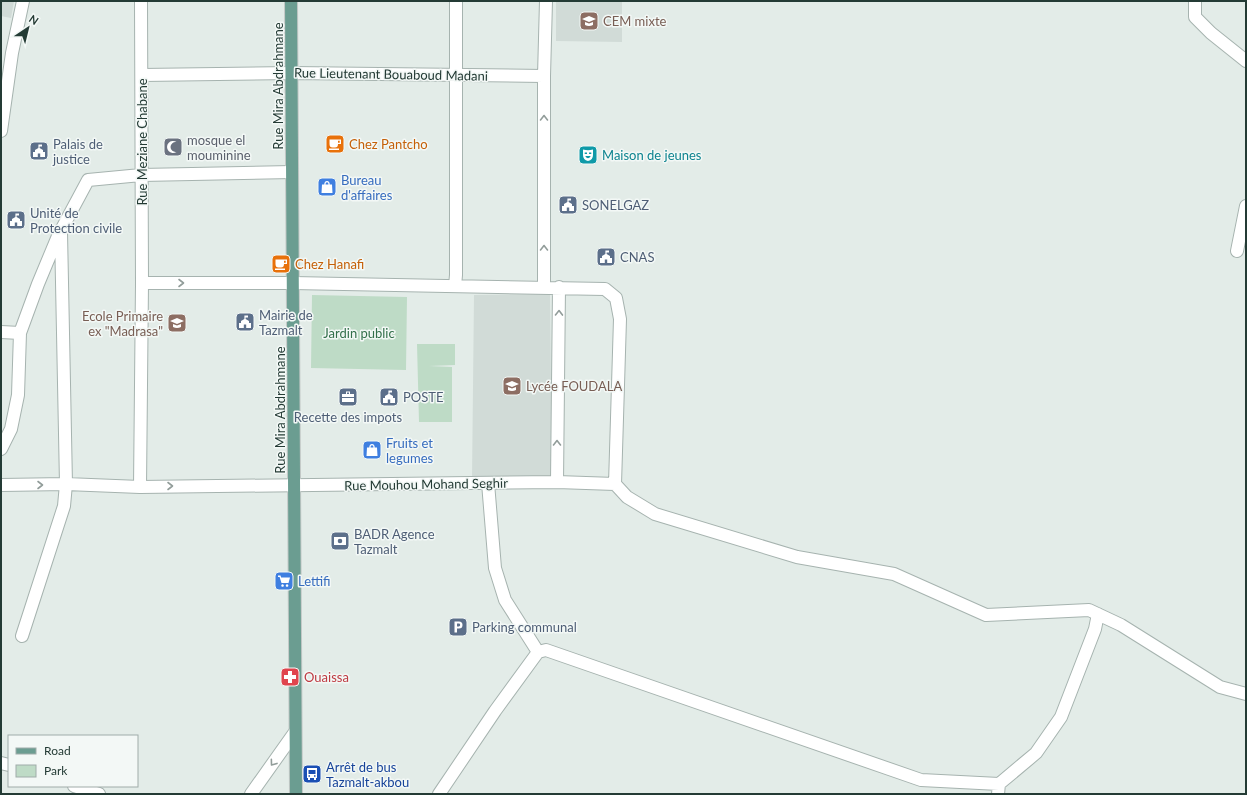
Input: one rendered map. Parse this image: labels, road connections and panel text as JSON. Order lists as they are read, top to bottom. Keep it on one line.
{"streets":{"main road":["Rue Mira Abdrahmane"],"street":["Rue Lieutenant Bouaboud Madani","Rue Meziane Chabane","Rue Mouhou Mohand Seghir"]},"crossings":[["Rue Lieutenant Bouaboud Madani","Rue Mira Abdrahmane"],["Rue Lieutenant Bouaboud Madani","Rue Meziane Chabane"],["Rue Mira Abdrahmane","Rue Mouhou Mohand Seghir"],["Rue Meziane Chabane","Rue Mouhou Mohand Seghir"]],"one_way":["Rue Mouhou Mohand Seghir"],"parks":["Jardin public"],"places":{"school or university":["CEM mixte","Ecole Primaire ex \"Madrasa\"","Lycée FOUDALA"],"cafe":["Chez Pantcho","Chez Hanafi"],"mosque":["mosque el mouminine"],"public building":["Palais de justice","SONELGAZ","Unité de Protection civile","CNAS","Mairie de Tazmalt","POSTE"],"theatre":["Maison de jeunes"],"shop":["Bureau d'affaires","Fruits et legumes"],"office":["Recette des impots"],"bank":["BADR Agence Tazmalt"],"supermarket":["Lettifi"],"parking":["Parking communal"],"pharmacy":["Ouaissa"],"bus stop":["Arrêt de bus Tazmalt-akbou"]},"legend":["Road","Park"],"north":"top right"}
